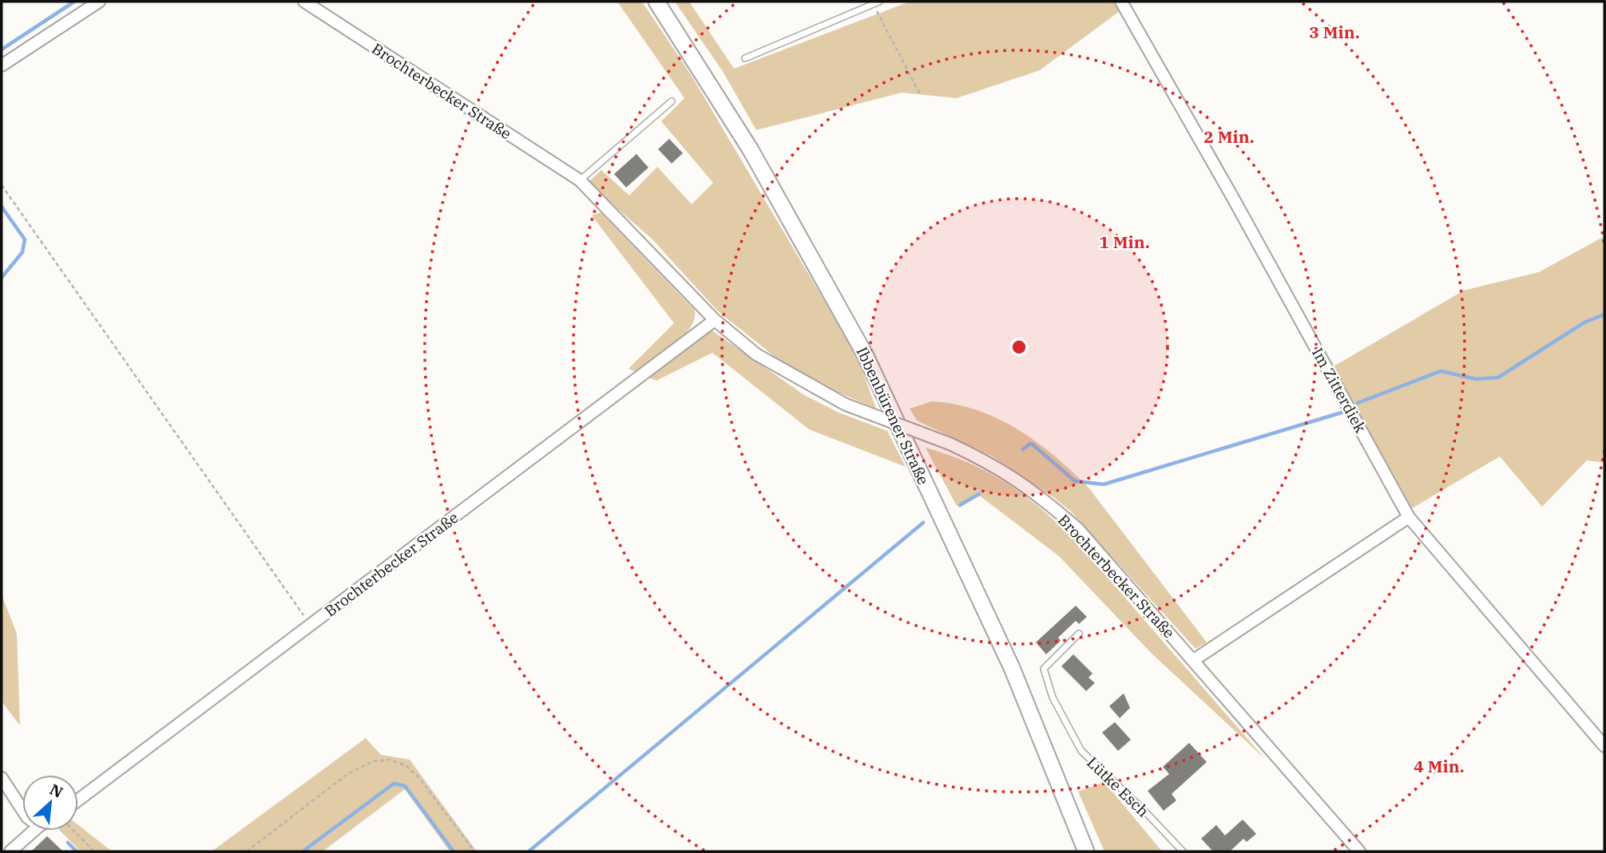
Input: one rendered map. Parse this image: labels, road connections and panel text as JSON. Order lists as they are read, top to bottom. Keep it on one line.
{"streets":{"main road":["Ibbenbürener Straße"],"street":["Brochterbecker Straße","Im Zitterdiek"],"lane":["Lütke Esch"]},"north":"top right","rings":["3 Min.","2 Min.","1 Min.","4 Min."]}
